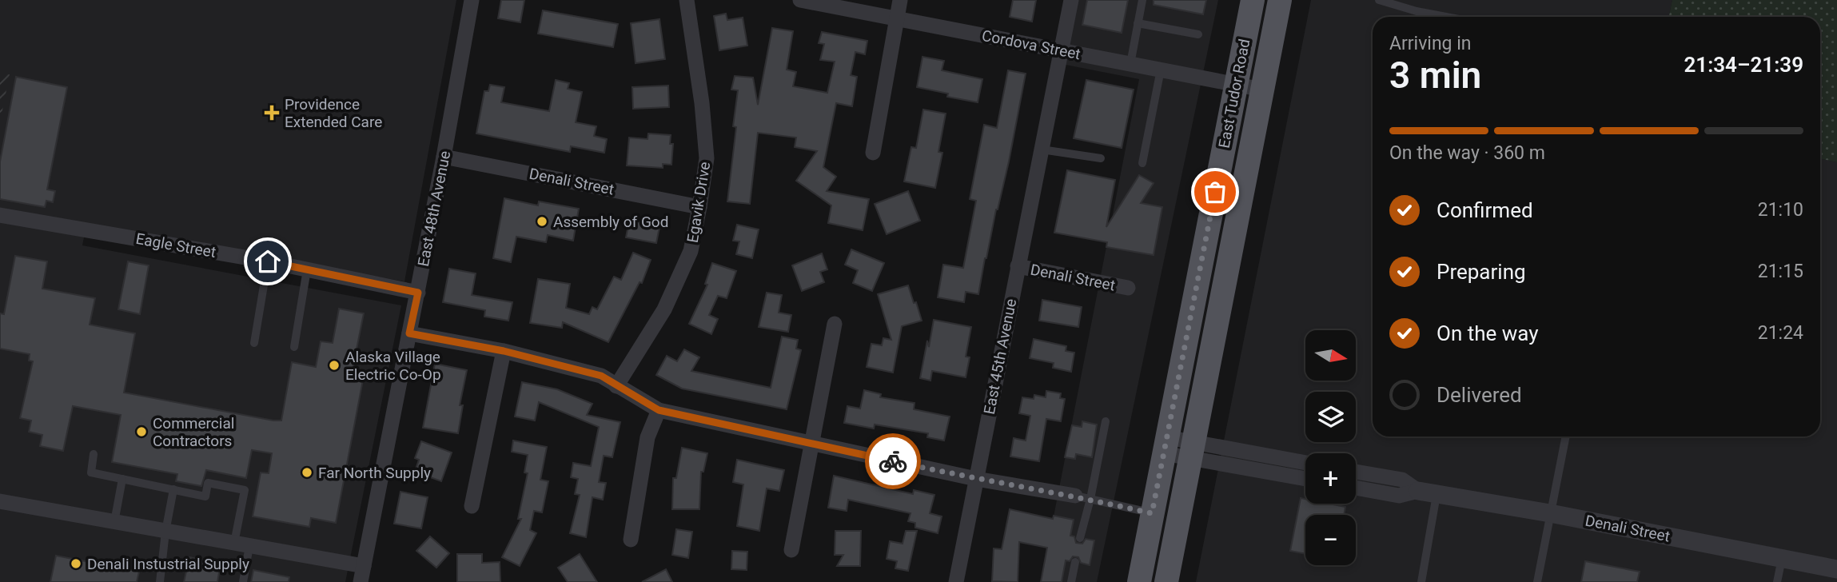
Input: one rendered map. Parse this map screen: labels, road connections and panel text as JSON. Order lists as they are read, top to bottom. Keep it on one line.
{"streets":{"main road":["East Tudor Road"],"street":["Cordova Street","Denali Street","Egavik Drive","East 48th Avenue","Eagle Street","East 45th Avenue"]},"crossings":[["Cordova Street","East Tudor Road"],["Cordova Street","East 45th Avenue"],["Denali Street","Egavik Drive"],["Denali Street","East 48th Avenue"],["Denali Street","East 45th Avenue"],["East 48th Avenue","Eagle Street"]],"places":{"health":["Providence Extended Care"],"other":["Assembly of God","Alaska Village Electric Co-Op","Commercial Contractors","Far North Supply","Denali Instustrial Supply"]},"north":"right","page":{"heading":["3 min","Arriving in","21:34–21:39"],"bar":"On the way · 360 m","list":[["Confirmed","21:10"],["Preparing","21:15"],["On the way","21:24"],"Delivered"],"map_buttons":["+","−"]}}
